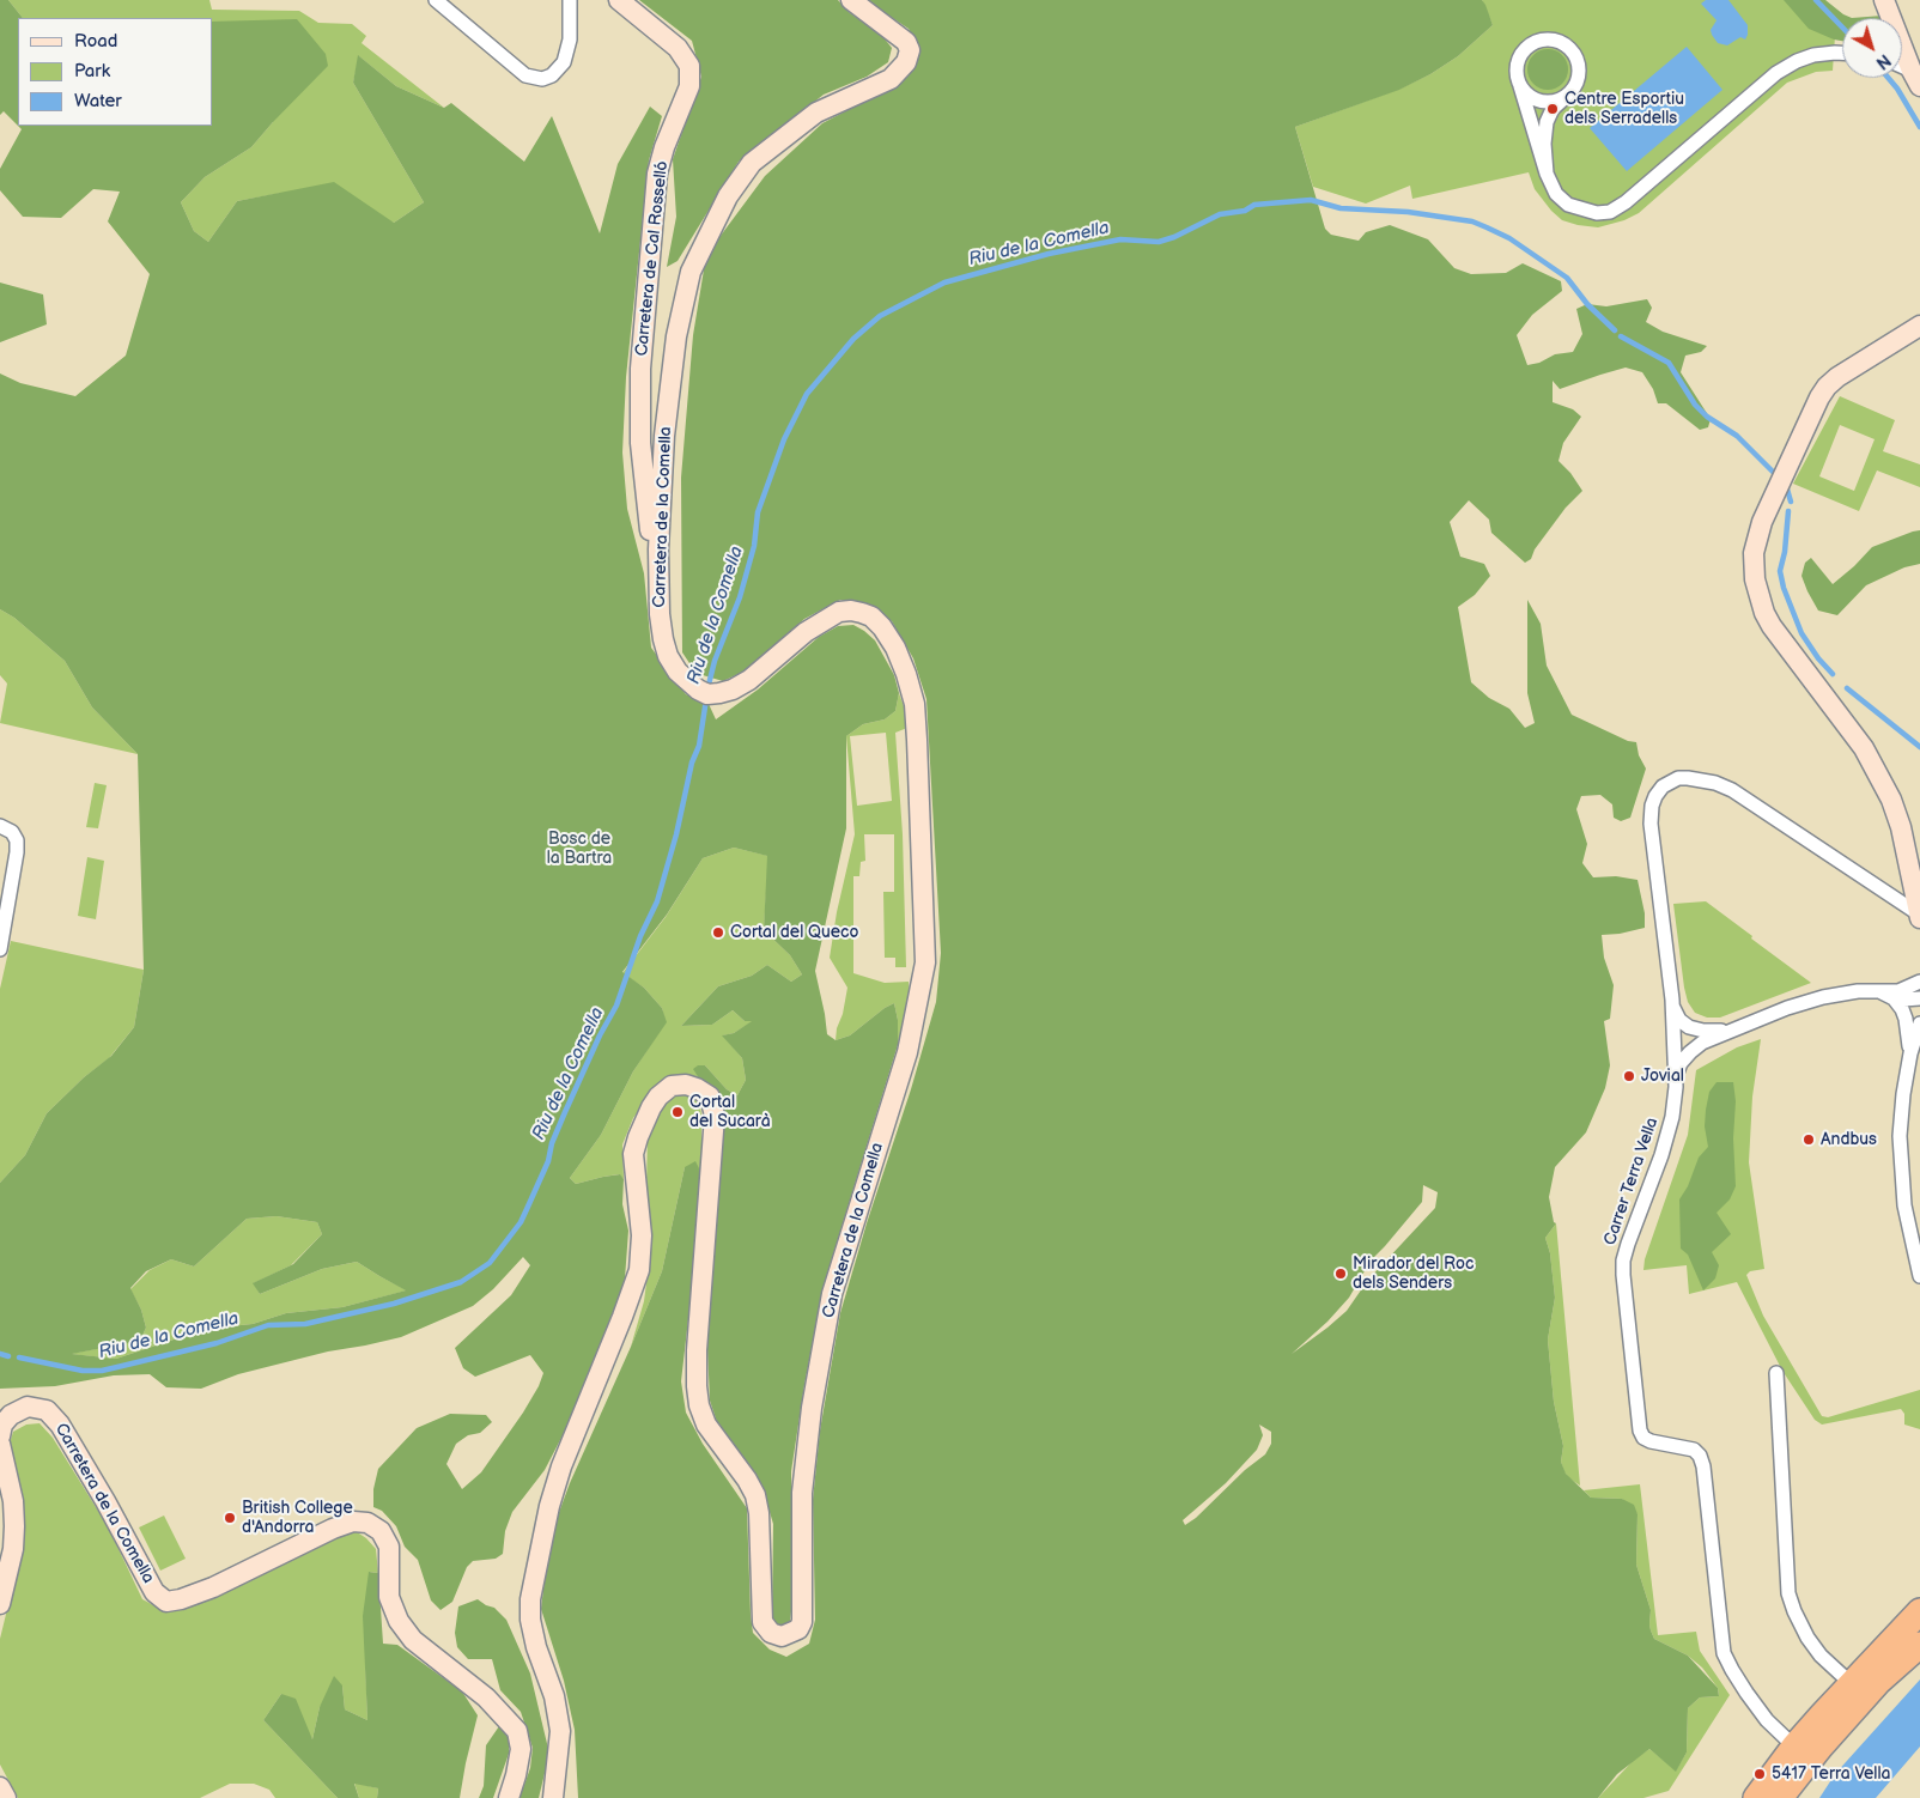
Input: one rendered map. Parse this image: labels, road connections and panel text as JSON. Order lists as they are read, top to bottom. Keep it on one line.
{"streets":{"main road":["Carretera de Cal Rosselló","Carretera de la Comella"],"street":["Carrer Terra Vella"]},"crossings":[["Carretera de Cal Rosselló","Carretera de la Comella"]],"water":["Riu de la Comella"],"parks":["Bosc de la Bartra"],"places":["Centre Esportiu dels Serradells","Cortal del Queco","Jovial","Cortal del Sucarà","Andbus","Mirador del Roc dels Senders","British College d'Andorra","5417 Terra Vella"],"legend":["Road","Park","Water"],"north":"bottom right"}
